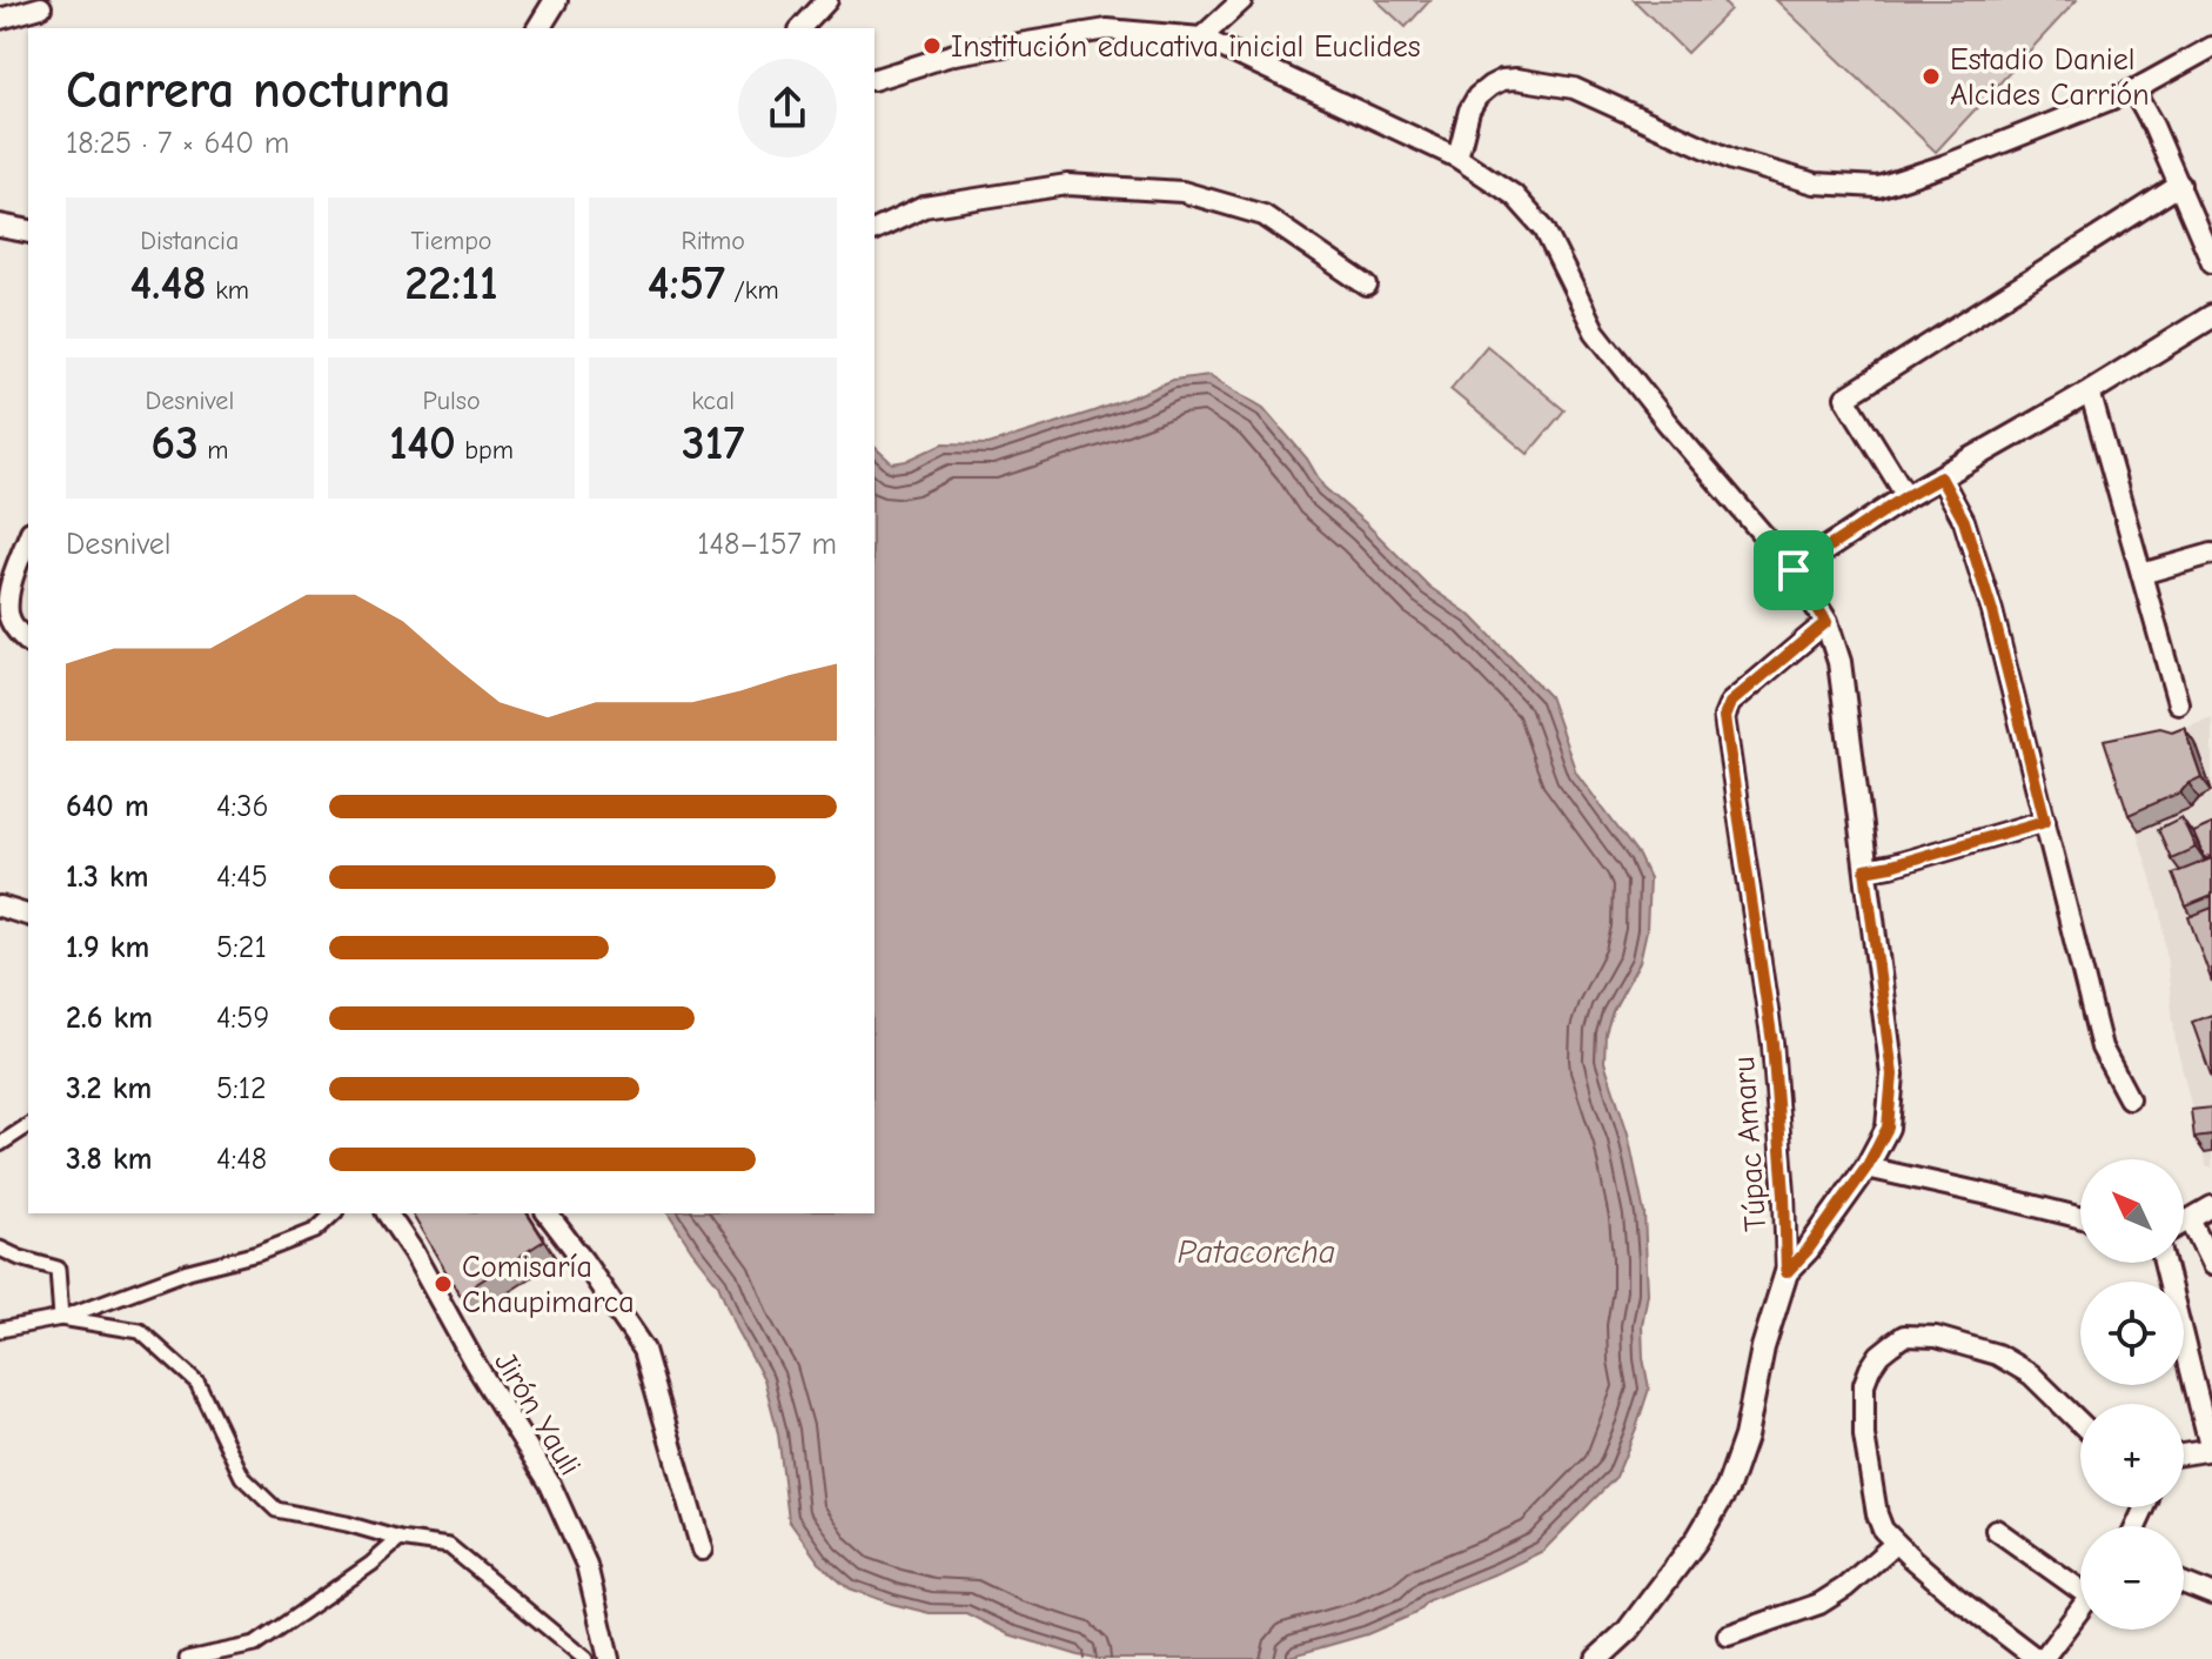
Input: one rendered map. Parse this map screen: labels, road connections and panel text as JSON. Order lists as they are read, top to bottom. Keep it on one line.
{"streets":{"street":["Túpac Amaru","Jirón Yauli"]},"water":["Patacorcha"],"places":["Institución educativa inicial Euclides","Estadio Daniel Alcides Carrión","Comisaría Chaupimarca"],"north":"top left","page":{"heading":["Carrera nocturna","18:25 · 7 × 640 m"],"stats":[["Distancia","4.48 km"],["Tiempo","22:11"],["Ritmo","4:57 /km"],["Desnivel","63 m"],["Pulso","140 bpm"],["kcal","317"]],"chart":["Desnivel","148–157 m"],"list":[{"name":"640 m","note":"4:36"},{"name":"1.3 km","note":"4:45"},{"name":"1.9 km","note":"5:21"},{"name":"2.6 km","note":"4:59"},{"name":"3.2 km","note":"5:12"},{"name":"3.8 km","note":"4:48"}],"map_buttons":["+","−"]}}
